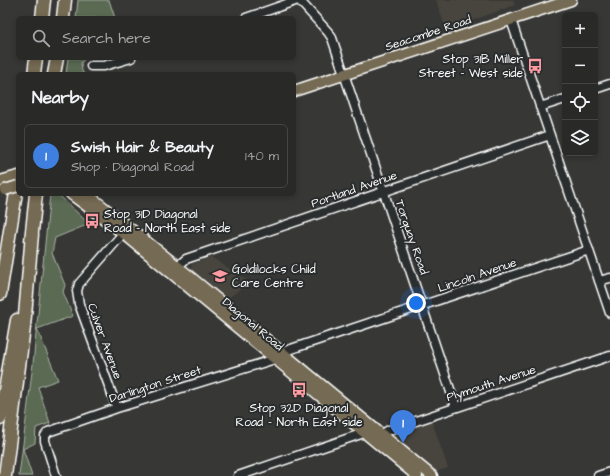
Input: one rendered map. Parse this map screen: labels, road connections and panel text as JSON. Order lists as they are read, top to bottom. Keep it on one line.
{"streets":{"main road":["Seacombe Road","Diagonal Road"],"street":["Portland Avenue","Torquay Road","Lincoln Avenue","Culver Avenue","Plymouth Avenue","Darlington Street"]},"crossings":[["Seacombe Road","Torquay Road"],["Portland Avenue","Torquay Road"],["Portland Avenue","Diagonal Road"],["Torquay Road","Lincoln Avenue"],["Torquay Road","Plymouth Avenue"],["Lincoln Avenue","Diagonal Road"],["Lincoln Avenue","Darlington Street"],["Diagonal Road","Culver Avenue"],["Diagonal Road","Plymouth Avenue"],["Diagonal Road","Darlington Street"],["Culver Avenue","Darlington Street"]],"places":{"bus stop":["Stop 31B Miller Street - West side","Stop 31D Diagonal Road - North East side","Stop 32D Diagonal Road - North East side"],"school or university":["Goldilocks Child Care Centre"]},"page":{"map_buttons":["+","−"],"search":"Search here","heading":"Nearby","list":[{"mark":"1","name":"Swish Hair & Beauty","note":"Shop · Diagonal Road","value":"140 m"}],"pins":"1"}}
